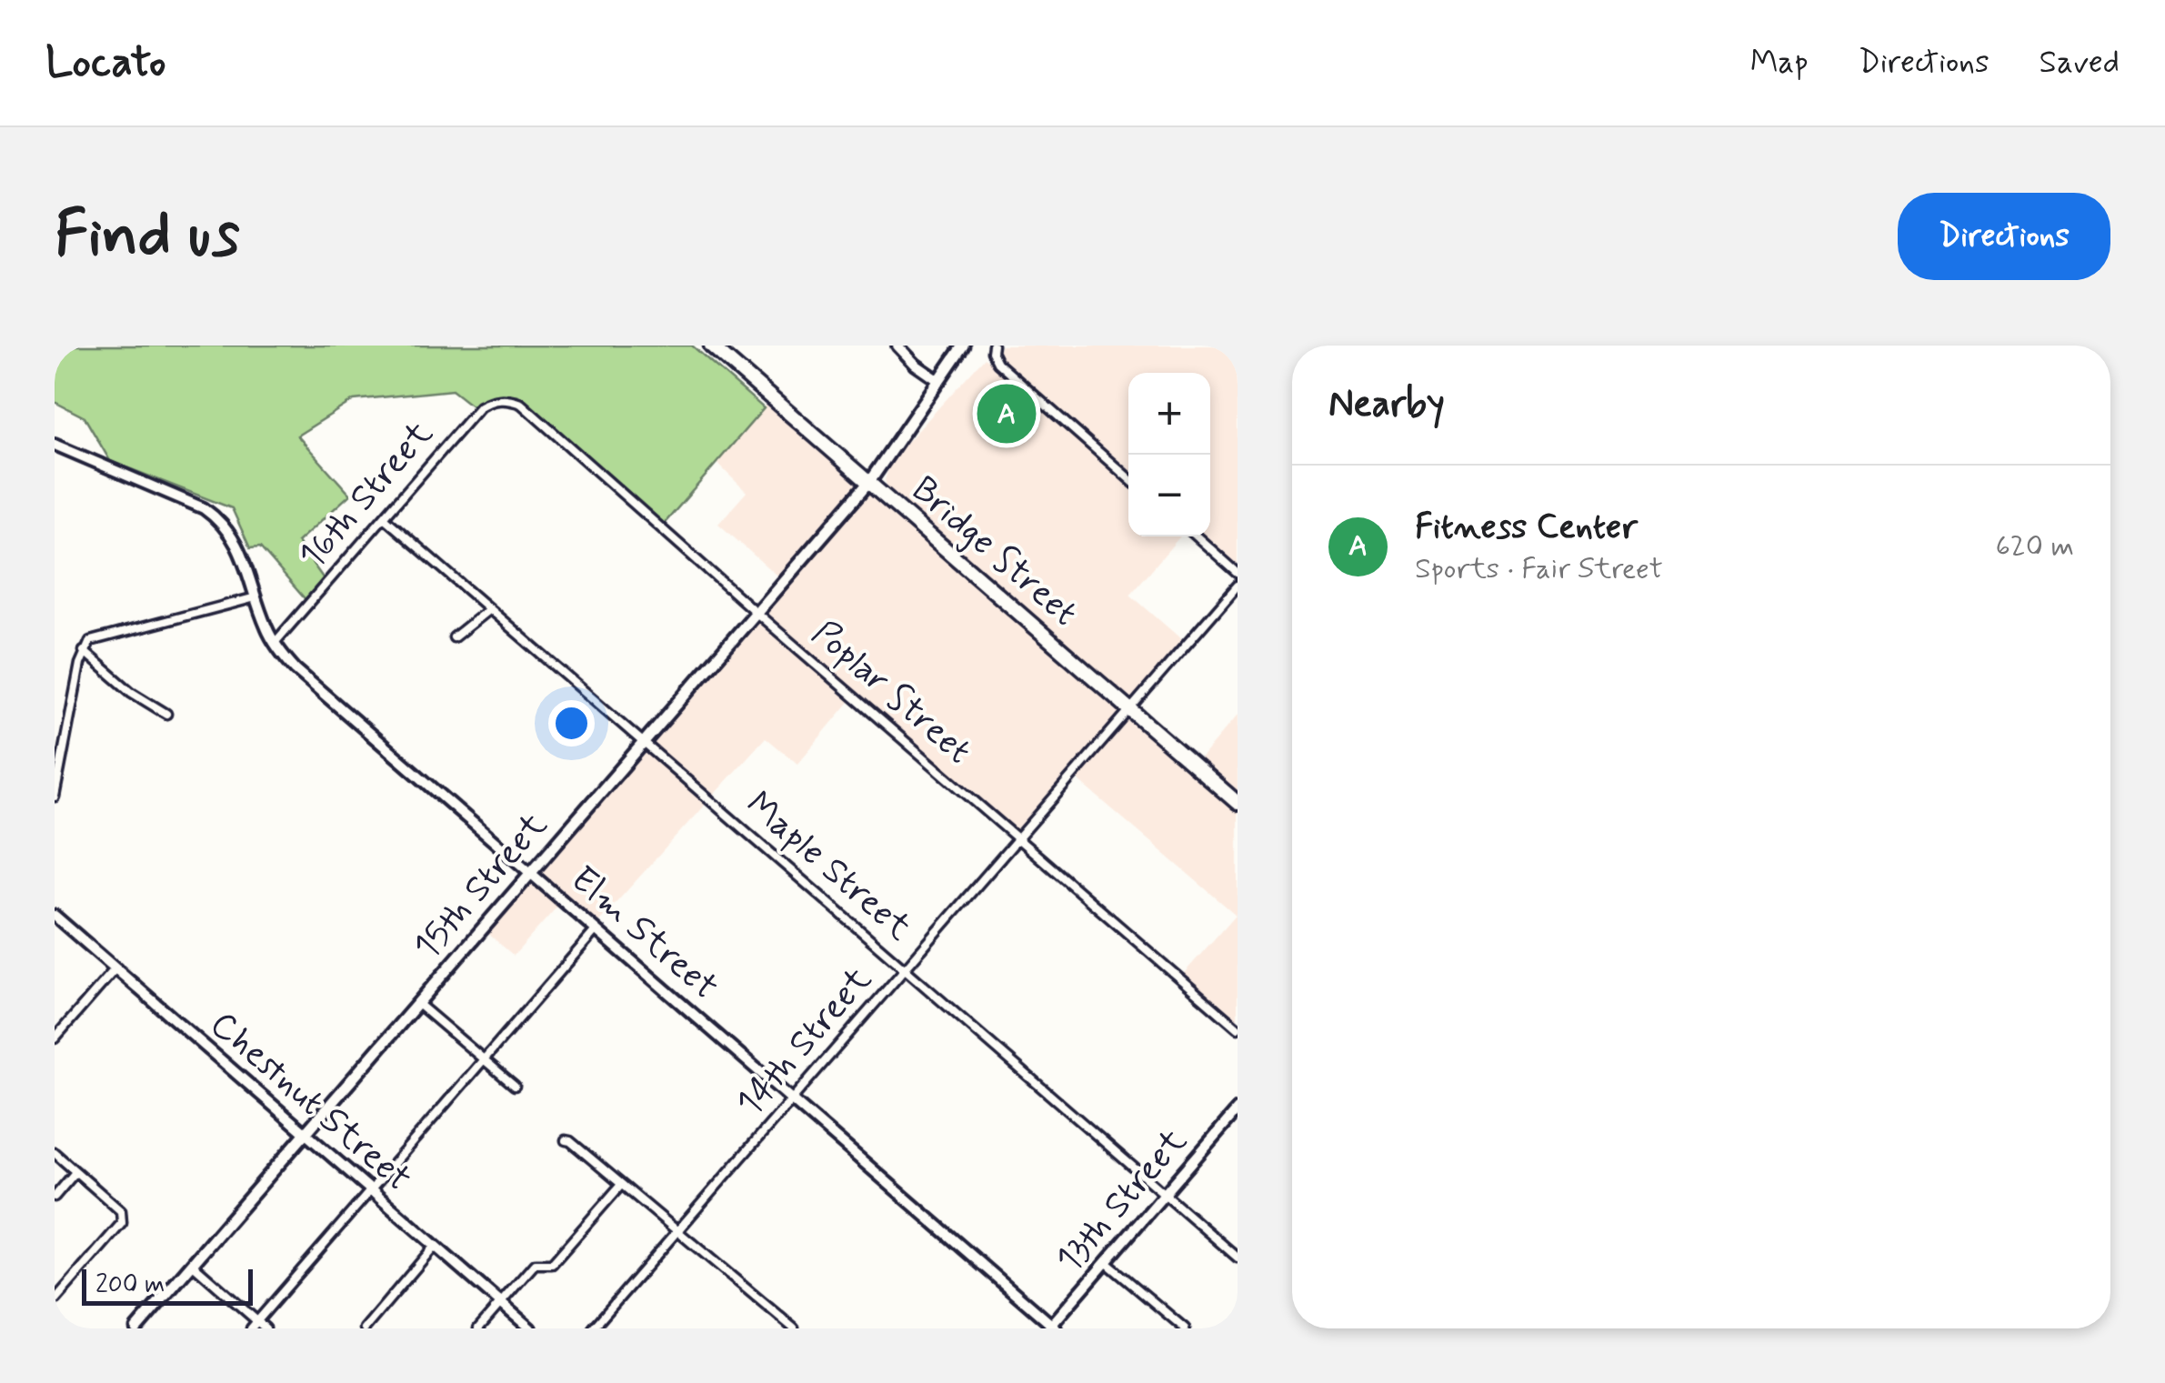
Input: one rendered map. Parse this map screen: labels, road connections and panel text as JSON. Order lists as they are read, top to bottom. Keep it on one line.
{"streets":{"highway":["Bridge Street"],"main road":["15th Street","Elm Street","Chestnut Street","13th Street"],"street":["16th Street","Poplar Street","Maple Street","14th Street"]},"crossings":[["16th Street","Poplar Street"],["16th Street","Maple Street"],["16th Street","Elm Street"],["Bridge Street","15th Street"],["Bridge Street","14th Street"],["Poplar Street","15th Street"],["Poplar Street","14th Street"],["Maple Street","15th Street"],["Maple Street","14th Street"],["Maple Street","13th Street"],["15th Street","Elm Street"],["15th Street","Chestnut Street"],["Elm Street","14th Street"],["Elm Street","13th Street"]],"scale_bar":"200 m","page":{"header":"Locato","nav":["Map","Directions","Saved"],"buttons":"Directions","title":"Find us","heading":"Nearby","map_buttons":["+","−"],"pins":"A","list":[{"mark":"A","name":"Fitness Center","note":"Sports · Fair Street","value":"620 m"}],"scale":"200 m"}}
